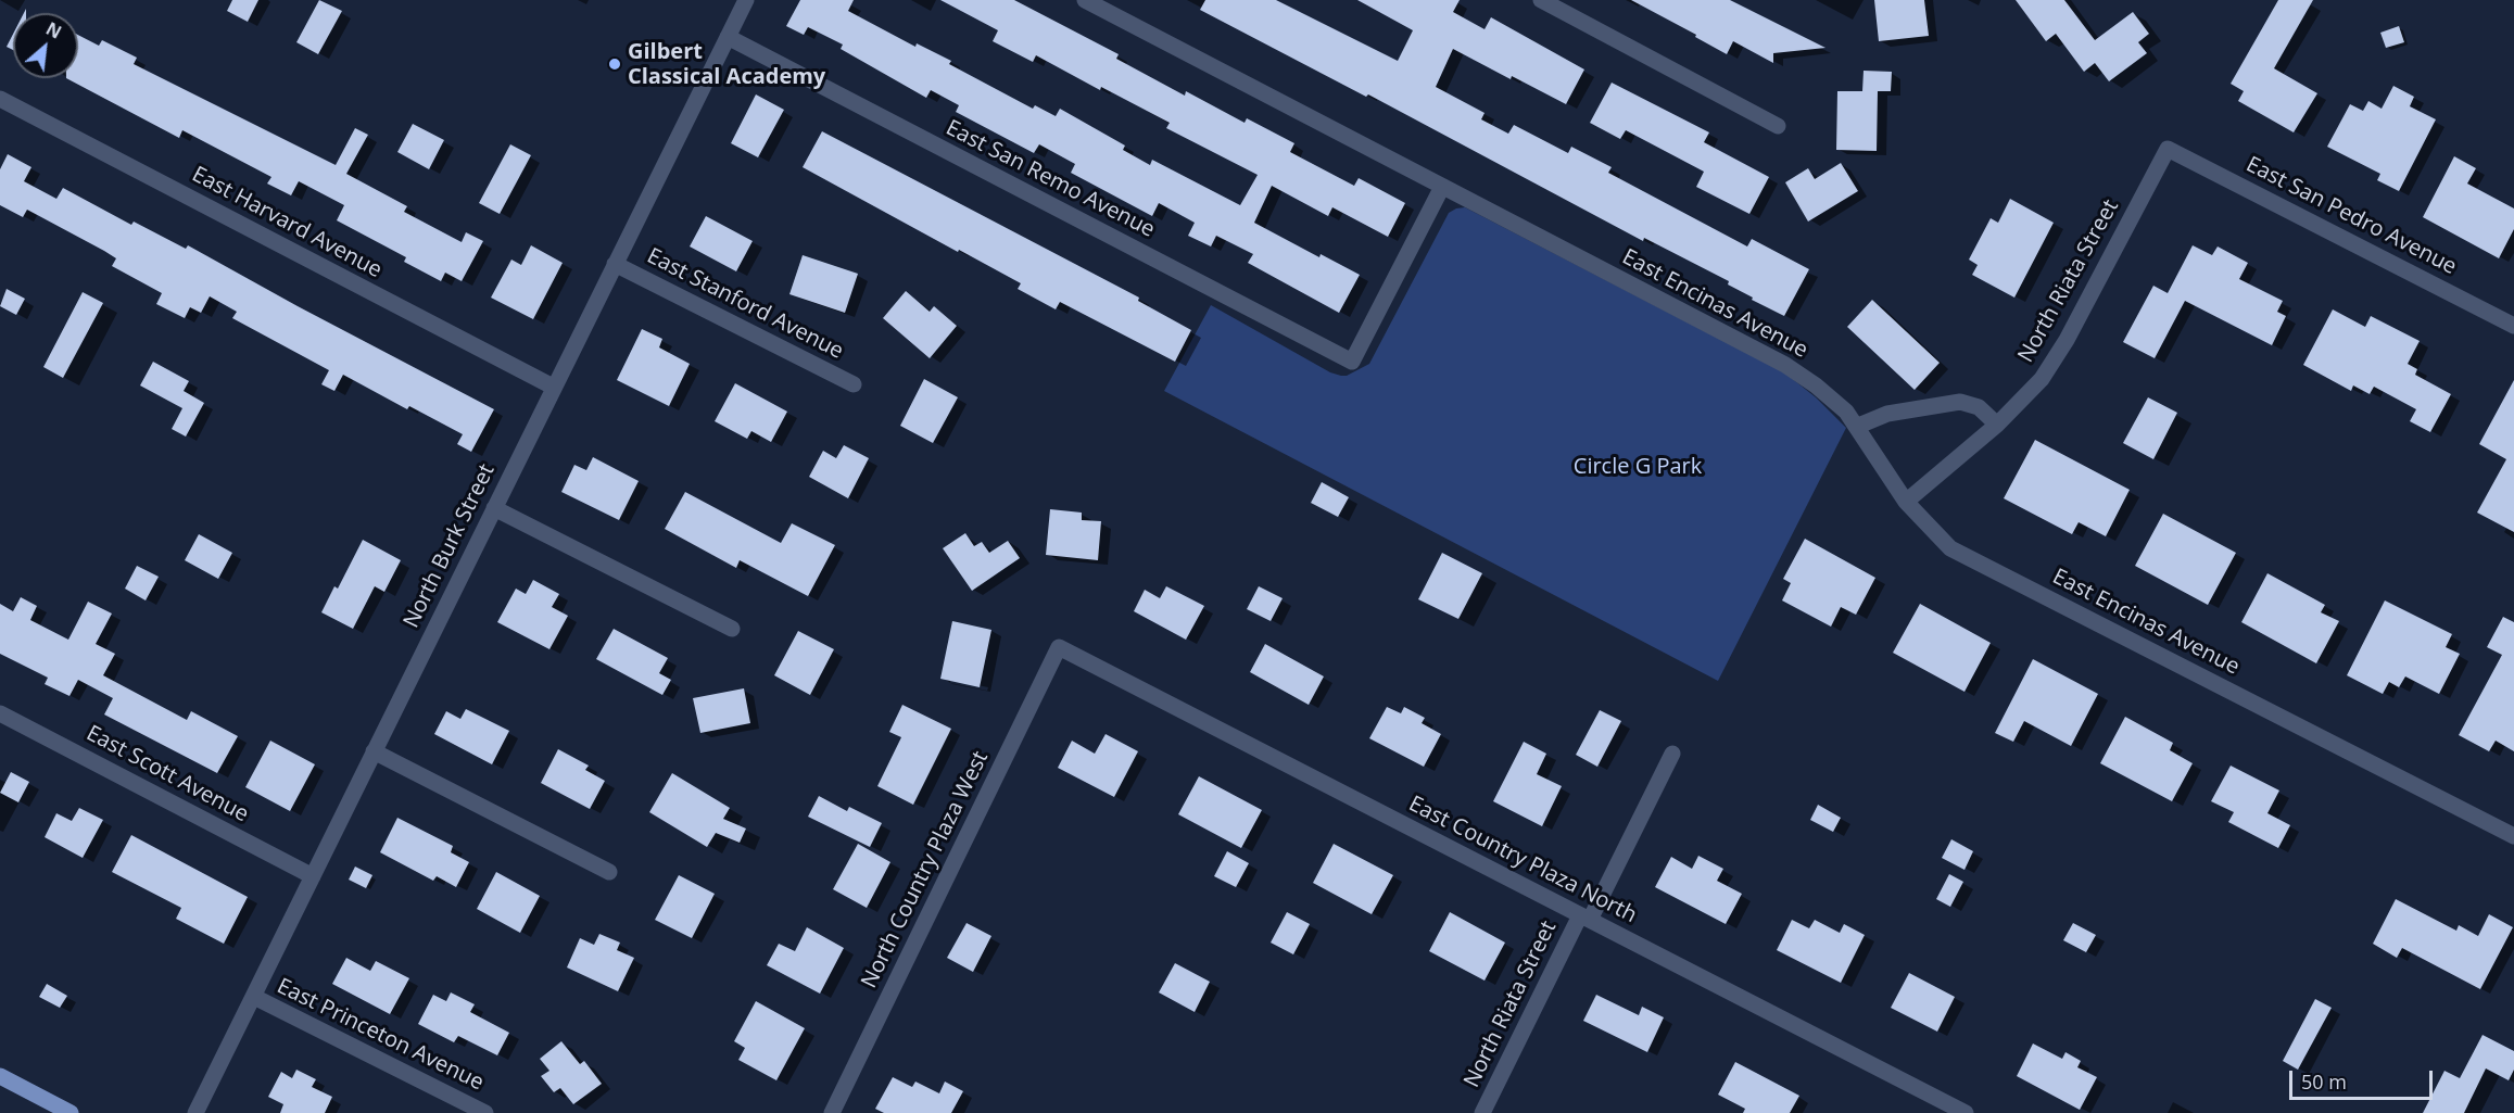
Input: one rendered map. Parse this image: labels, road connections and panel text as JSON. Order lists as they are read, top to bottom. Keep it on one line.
{"streets":{"street":["East San Remo Avenue","East San Pedro Avenue","East Harvard Avenue","North Riata Street","East Stanford Avenue","East Encinas Avenue","North Burk Street","East Scott Avenue","East Country Plaza North","North Country Plaza West","East Princeton Avenue"]},"crossings":[["East San Remo Avenue","East Encinas Avenue"],["East San Remo Avenue","North Burk Street"],["East San Pedro Avenue","North Riata Street"],["East Harvard Avenue","North Burk Street"],["North Riata Street","East Encinas Avenue"],["North Riata Street","East Country Plaza North"],["East Stanford Avenue","North Burk Street"],["North Burk Street","East Scott Avenue"],["North Burk Street","East Princeton Avenue"],["East Country Plaza North","North Country Plaza West"]],"parks":["Circle G Park"],"places":["Gilbert Classical Academy"],"scale_bar":"50 m","north":"top right"}
